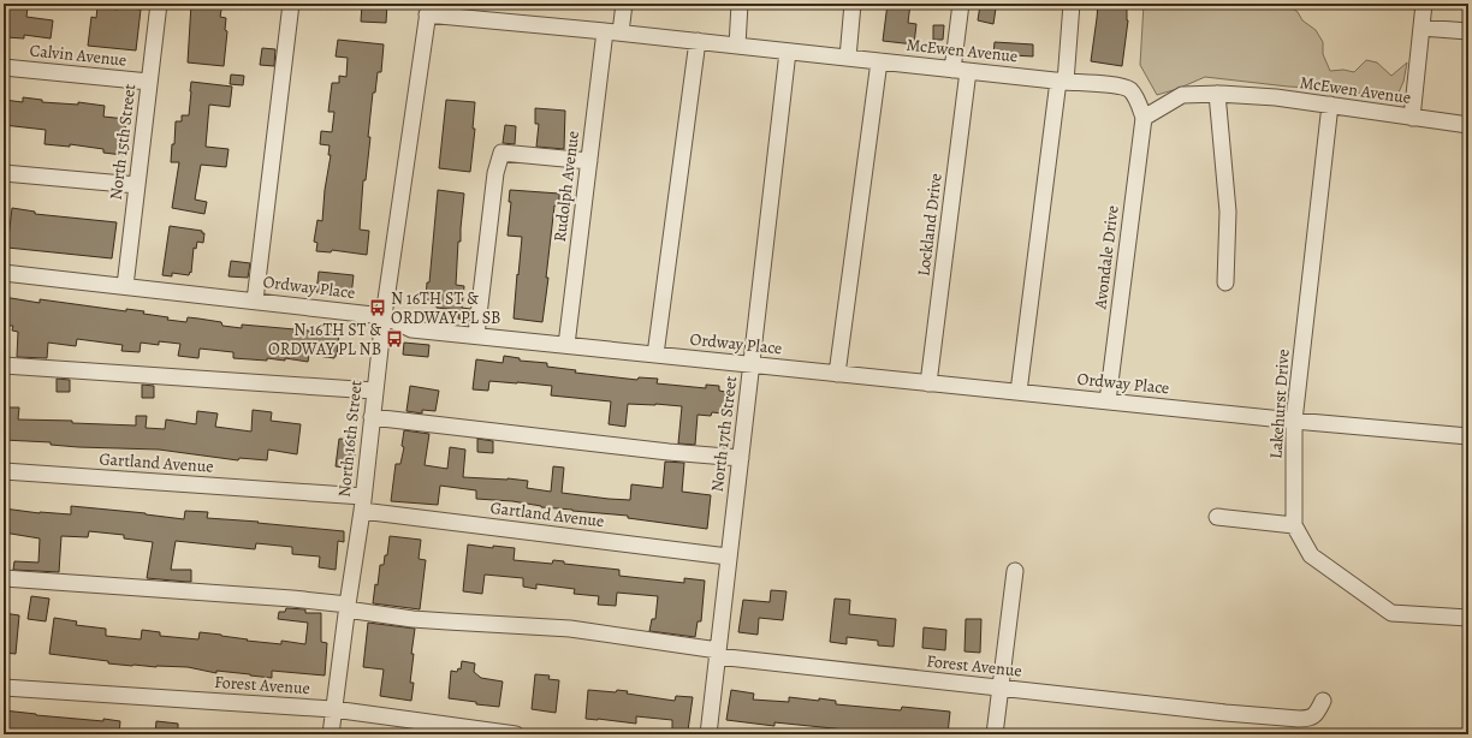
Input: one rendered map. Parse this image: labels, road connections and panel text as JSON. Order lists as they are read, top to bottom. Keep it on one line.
{"streets":{"street":["McEwen Avenue","Calvin Avenue","North 15th Street","Rudolph Avenue","Lockland Drive","Avondale Drive","Ordway Place","Lakehurst Drive","North 17th Street","North 16th Street","Gartland Avenue","Forest Avenue"]},"crossings":[["McEwen Avenue","Rudolph Avenue"],["McEwen Avenue","Lockland Drive"],["McEwen Avenue","Avondale Drive"],["McEwen Avenue","Lakehurst Drive"],["McEwen Avenue","North 17th Street"],["McEwen Avenue","North 16th Street"],["Calvin Avenue","North 15th Street"],["North 15th Street","Ordway Place"],["Rudolph Avenue","Ordway Place"],["Lockland Drive","Ordway Place"],["Avondale Drive","Ordway Place"],["Ordway Place","Lakehurst Drive"],["Ordway Place","North 17th Street"],["Ordway Place","North 16th Street"],["North 17th Street","Gartland Avenue"],["North 17th Street","Forest Avenue"],["North 16th Street","Gartland Avenue"],["North 16th Street","Forest Avenue"]],"places":{"bus stop":["N 16TH ST & ORDWAY PL SB","N 16TH ST & ORDWAY PL NB"]}}
